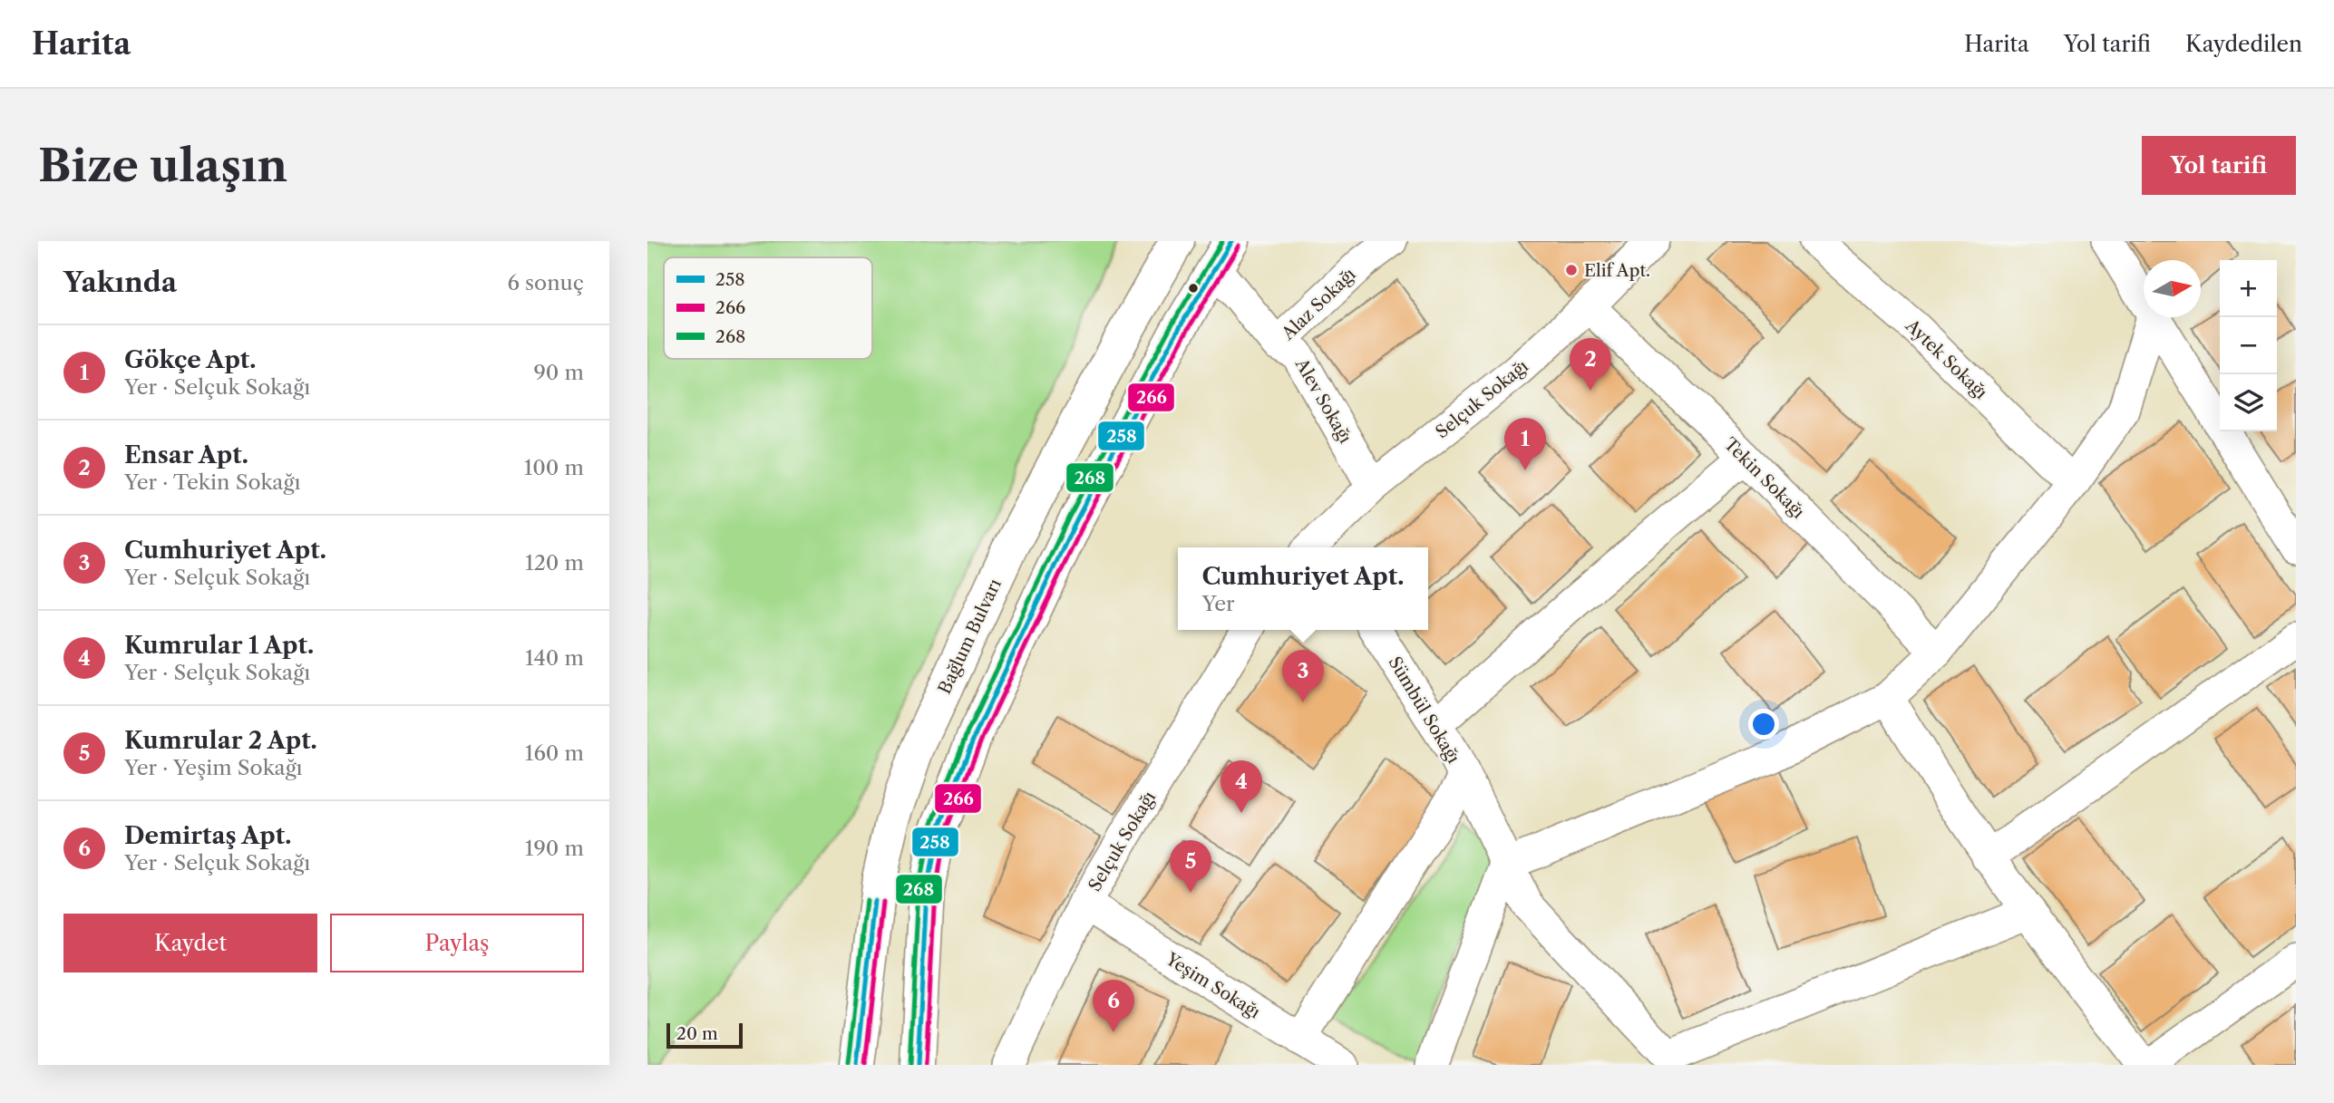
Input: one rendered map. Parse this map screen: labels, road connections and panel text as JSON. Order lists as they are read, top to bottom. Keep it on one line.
{"streets":{"main road":["Bağlum Bulvarı"],"street":["Alaz Sokağı","Aytek Sokağı","Selçuk Sokağı","Alev Sokağı","Tekin Sokağı","Sümbül Sokağı","Yeşim Sokağı"]},"crossings":[["Alaz Sokağı","Alev Sokağı"],["Selçuk Sokağı","Alev Sokağı"],["Selçuk Sokağı","Tekin Sokağı"],["Selçuk Sokağı","Yeşim Sokağı"]],"places":["Elif Apt."],"lines":["transit line 258","transit line 268","transit line 266"],"legend":["258","266","268"],"scale_bar":"20 m","north":"right","page":{"header":"Harita","nav":["Harita","Yol tarifi","Kaydedilen"],"buttons":["Yol tarifi",["Kaydet","Paylaş"]],"title":"Bize ulaşın","heading":["Yakında","6 sonuç"],"map_buttons":["+","−"],"list":[{"mark":"1","name":"Gökçe Apt.","note":"Yer · Selçuk Sokağı","value":"90 m"},{"mark":"2","name":"Ensar Apt.","note":"Yer · Tekin Sokağı","value":"100 m"},{"mark":"3","name":"Cumhuriyet Apt.","note":"Yer · Selçuk Sokağı","value":"120 m"},{"mark":"4","name":"Kumrular 1 Apt.","note":"Yer · Selçuk Sokağı","value":"140 m"},{"mark":"5","name":"Kumrular 2 Apt.","note":"Yer · Yeşim Sokağı","value":"160 m"},{"mark":"6","name":"Demirtaş Apt.","note":"Yer · Selçuk Sokağı","value":"190 m"}],"pins":["2","1","3","4","5","6"],"popup":["Cumhuriyet Apt.","Yer"],"scale":"20 m"}}
